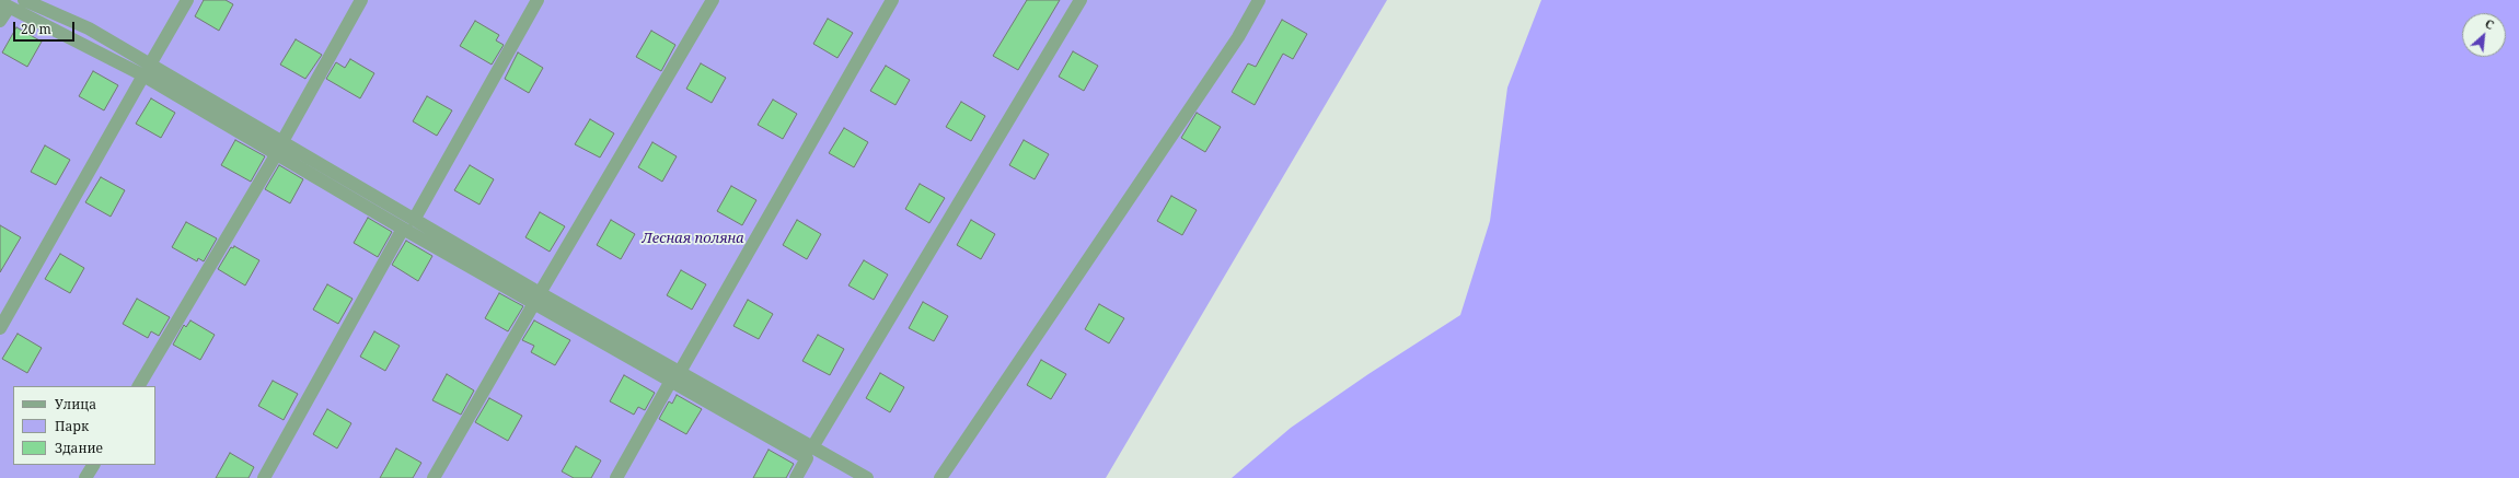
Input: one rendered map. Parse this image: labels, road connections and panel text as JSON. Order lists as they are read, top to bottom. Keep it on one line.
{"parks":["Лесная поляна"],"legend":["Улица","Парк","Здание"],"scale_bar":"20 m","north":"top right"}
